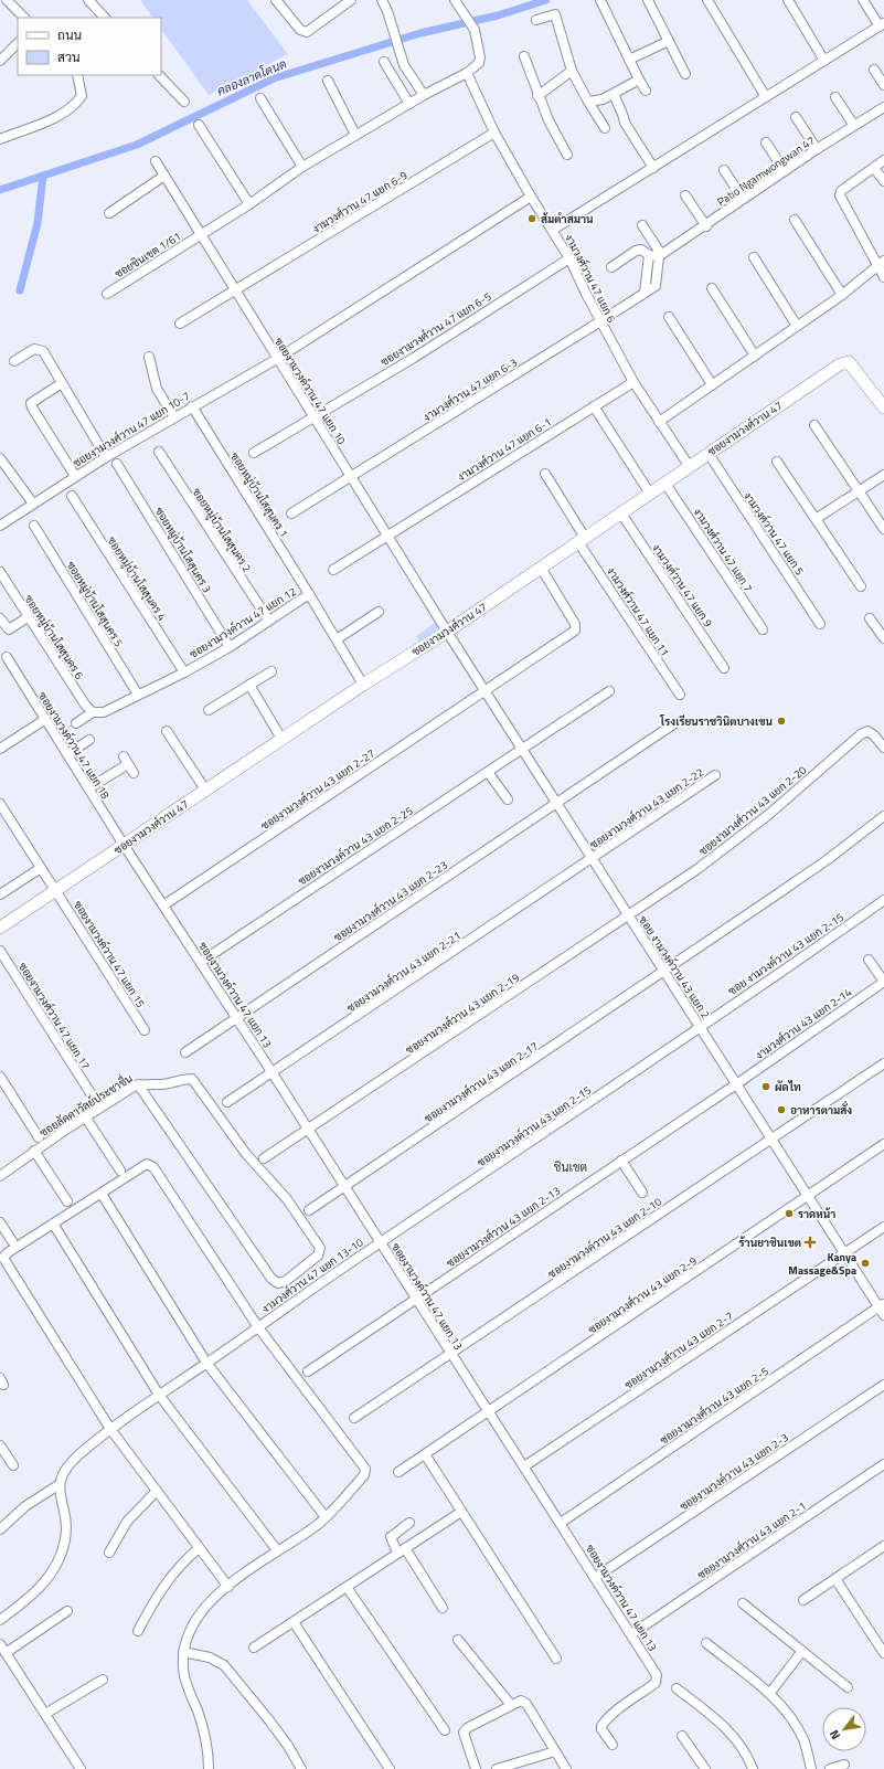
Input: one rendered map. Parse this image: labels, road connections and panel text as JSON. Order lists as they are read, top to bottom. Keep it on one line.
{"streets":{"street":["Patio Ngamwongwan 47","งามวงศ์วาน 47 แยก 6-9","ซอยชินเขต 1/61","งามวงศ์วาน 47 แยก 6","ซอยงามวงศ์วาน 47 แยก 6-5","งามวงศ์วาน 47 แยก 6-3","ซอยงามวงค์วาน 47 แยก 10","ซอยงามวงศ์วาน 47","ซอยงามวงศ์วาน 47 แยก 10-7","งามวงศ์วาน 47 แยก 6-1","ซอยหมู่บ้านโสสุนคร 1","ซอยหมู่บ้านโสสุนคร 2","งามวงศ์วาน 47 แยก 5","ซอยหมู่บ้านโสสุนคร 3","งามวงศ์วาน 47 แยก 7","ซอยหมู่บ้านโสสุนคร 4","งามวงศ์วาน 47 แยก 9","ซอยหมู่บ้านโสสุนคร 5","งามวงศ์วาน 47 แยก 11","ซอยงามวงค์วาน 47 แยก 12","ซอยหมู่บ้านโสสุนคร 6","ซอยงามวงค์วาน 47 แยก 18","ซอยงามวงศ์วาน 43 แยก 2-27","ซอยงามวงศ์วาน 43 แยก 2-22","ซอยงามวงศ์วาน 43 แยก 2-20","ซอยงามวงค์วาน 43 แยก 2-25","ซอยงามวงศ์วาน 43 แยก 2-23","ซอยงามวงค์วาน 47 แยก 15","ซอย งามวงค์วาน 43 แยก 2-15","ซอย งามวงค์วาน 43 แยก 2","ซอยงามวงศ์วาน 43 แยก 2-21","ซอยงามวงค์วาน 47 แยก 13","ซอยงามวงศ์วาน 43 แยก 2-19","ซอยงามวงศ์วาน 47 แยก 17","งามวงศ์วาน 43 แยก 2-14","ซอยงามวงศ์วาน 43 แยก 2-17","ซอยลัดดาวัลย์ประชาชื่น","ซอยงามวงค์วาน 43 แยก 2-15","ซอยงามวงศ์วาน 43 แยก 2-13","ซอยงามวงค์วาน 43 แยก 2-10","งามวงศ์วาน 47 แยก 13-10","ซอยงามวงศ์วาน 43 แยก 2-9","ซอยงามวงศ์วาน 43 แยก 2-7","ซอยงามวงศ์วาน 43 แยก 2-5","ซอยงามวงค์วาน 43 แยก 2-3","ซอยงามวงศ์วาน 43 แยก 2-1"]},"crossings":[["Patio Ngamwongwan 47","งามวงศ์วาน 47 แยก 6-3"],["งามวงศ์วาน 47 แยก 6-9","งามวงศ์วาน 47 แยก 6"],["งามวงศ์วาน 47 แยก 6-9","ซอยงามวงค์วาน 47 แยก 10"],["ซอยชินเขต 1/61","งามวงศ์วาน 47 แยก 6"],["ซอยชินเขต 1/61","ซอยงามวงค์วาน 47 แยก 10"],["งามวงศ์วาน 47 แยก 6","ซอยงามวงศ์วาน 47 แยก 6-5"],["งามวงศ์วาน 47 แยก 6","งามวงศ์วาน 47 แยก 6-3"],["งามวงศ์วาน 47 แยก 6","ซอยงามวงศ์วาน 47"],["งามวงศ์วาน 47 แยก 6","ซอยงามวงศ์วาน 47 แยก 10-7"],["งามวงศ์วาน 47 แยก 6","งามวงศ์วาน 47 แยก 6-1"],["ซอยงามวงศ์วาน 47 แยก 6-5","ซอยงามวงค์วาน 47 แยก 10"],["งามวงศ์วาน 47 แยก 6-3","ซอยงามวงค์วาน 47 แยก 10"],["ซอยงามวงค์วาน 47 แยก 10","ซอยงามวงศ์วาน 47"],["ซอยงามวงค์วาน 47 แยก 10","ซอยงามวงศ์วาน 47 แยก 10-7"],["ซอยงามวงค์วาน 47 แยก 10","งามวงศ์วาน 47 แยก 6-1"],["ซอยงามวงค์วาน 47 แยก 10","ซอย งามวงค์วาน 43 แยก 2"],["ซอยงามวงศ์วาน 47","งามวงศ์วาน 47 แยก 5"],["ซอยงามวงศ์วาน 47","งามวงศ์วาน 47 แยก 7"],["ซอยงามวงศ์วาน 47","งามวงศ์วาน 47 แยก 9"],["ซอยงามวงศ์วาน 47","งามวงศ์วาน 47 แยก 11"],["ซอยงามวงศ์วาน 47","ซอยงามวงค์วาน 47 แยก 12"],["ซอยงามวงศ์วาน 47","ซอยงามวงค์วาน 47 แยก 18"],["ซอยงามวงศ์วาน 47","ซอยงามวงศ์วาน 43 แยก 2-27"],["ซอยงามวงศ์วาน 47","ซอยงามวงค์วาน 47 แยก 15"],["ซอยงามวงศ์วาน 47","ซอย งามวงค์วาน 43 แยก 2"],["ซอยงามวงศ์วาน 47","ซอยงามวงค์วาน 47 แยก 13"],["ซอยงามวงศ์วาน 47 แยก 10-7","ซอยหมู่บ้านโสสุนคร 1"],["ซอยหมู่บ้านโสสุนคร 1","ซอยงามวงค์วาน 47 แยก 12"],["ซอยหมู่บ้านโสสุนคร 2","ซอยงามวงค์วาน 47 แยก 12"],["ซอยหมู่บ้านโสสุนคร 3","ซอยงามวงค์วาน 47 แยก 12"],["ซอยหมู่บ้านโสสุนคร 4","ซอยงามวงค์วาน 47 แยก 12"],["ซอยหมู่บ้านโสสุนคร 5","ซอยงามวงค์วาน 47 แยก 12"],["ซอยงามวงค์วาน 47 แยก 12","ซอยหมู่บ้านโสสุนคร 6"],["ซอยงามวงค์วาน 47 แยก 18","ซอยงามวงค์วาน 47 แยก 13"],["ซอยงามวงศ์วาน 43 แยก 2-27","ซอย งามวงค์วาน 43 แยก 2"],["ซอยงามวงศ์วาน 43 แยก 2-27","ซอยงามวงค์วาน 47 แยก 13"],["ซอยงามวงศ์วาน 43 แยก 2-22","ซอย งามวงค์วาน 43 แยก 2"],["ซอยงามวงศ์วาน 43 แยก 2-22","ซอยงามวงศ์วาน 43 แยก 2-21"],["ซอยงามวงศ์วาน 43 แยก 2-20","ซอย งามวงค์วาน 43 แยก 2"],["ซอยงามวงศ์วาน 43 แยก 2-20","ซอยงามวงศ์วาน 43 แยก 2-19"],["ซอยงามวงค์วาน 43 แยก 2-25","ซอย งามวงค์วาน 43 แยก 2"],["ซอยงามวงค์วาน 43 แยก 2-25","ซอยงามวงค์วาน 47 แยก 13"],["ซอยงามวงศ์วาน 43 แยก 2-23","ซอย งามวงค์วาน 43 แยก 2"],["ซอยงามวงศ์วาน 43 แยก 2-23","ซอยงามวงค์วาน 47 แยก 13"],["ซอย งามวงค์วาน 43 แยก 2-15","ซอย งามวงค์วาน 43 แยก 2"],["ซอย งามวงค์วาน 43 แยก 2-15","ซอยงามวงค์วาน 43 แยก 2-15"],["ซอย งามวงค์วาน 43 แยก 2","ซอยงามวงศ์วาน 43 แยก 2-21"],["ซอย งามวงค์วาน 43 แยก 2","ซอยงามวงศ์วาน 43 แยก 2-19"],["ซอย งามวงค์วาน 43 แยก 2","งามวงศ์วาน 43 แยก 2-14"],["ซอย งามวงค์วาน 43 แยก 2","ซอยงามวงศ์วาน 43 แยก 2-17"],["ซอย งามวงค์วาน 43 แยก 2","ซอยงามวงค์วาน 43 แยก 2-15"],["ซอย งามวงค์วาน 43 แยก 2","ซอยงามวงศ์วาน 43 แยก 2-13"],["ซอย งามวงค์วาน 43 แยก 2","ซอยงามวงค์วาน 43 แยก 2-10"],["ซอย งามวงค์วาน 43 แยก 2","ซอยงามวงศ์วาน 43 แยก 2-9"],["ซอย งามวงค์วาน 43 แยก 2","ซอยงามวงศ์วาน 43 แยก 2-7"],["ซอย งามวงค์วาน 43 แยก 2","ซอยงามวงศ์วาน 43 แยก 2-5"],["ซอยงามวงศ์วาน 43 แยก 2-21","ซอยงามวงค์วาน 47 แยก 13"],["ซอยงามวงค์วาน 47 แยก 13","ซอยงามวงศ์วาน 43 แยก 2-19"],["ซอยงามวงค์วาน 47 แยก 13","ซอยงามวงศ์วาน 43 แยก 2-17"],["ซอยงามวงค์วาน 47 แยก 13","ซอยงามวงค์วาน 43 แยก 2-15"],["ซอยงามวงค์วาน 47 แยก 13","ซอยงามวงศ์วาน 43 แยก 2-13"],["ซอยงามวงค์วาน 47 แยก 13","ซอยงามวงค์วาน 43 แยก 2-10"],["ซอยงามวงค์วาน 47 แยก 13","งามวงศ์วาน 47 แยก 13-10"],["ซอยงามวงค์วาน 47 แยก 13","ซอยงามวงศ์วาน 43 แยก 2-9"],["ซอยงามวงค์วาน 47 แยก 13","ซอยงามวงศ์วาน 43 แยก 2-7"],["ซอยงามวงค์วาน 47 แยก 13","ซอยงามวงศ์วาน 43 แยก 2-5"],["ซอยงามวงค์วาน 47 แยก 13","ซอยงามวงค์วาน 43 แยก 2-3"],["ซอยงามวงค์วาน 47 แยก 13","ซอยงามวงศ์วาน 43 แยก 2-1"],["งามวงศ์วาน 43 แยก 2-14","ซอยงามวงศ์วาน 43 แยก 2-13"],["ซอยงามวงค์วาน 43 แยก 2-15","งามวงศ์วาน 47 แยก 13-10"]],"districts":["ชินเขต"],"water":["คลองลาดโตนด"],"places":{"other":["ส้มตำสมาน","โรงเรียนราชวินิตบางเขน","ผัดไท","อาหารตามสั่ง","ราดหน้า","Kanya Massage&Spa"],"health":["ร้านยาชินเขต"]},"legend":["ถนน","สวน"],"north":"bottom left"}
